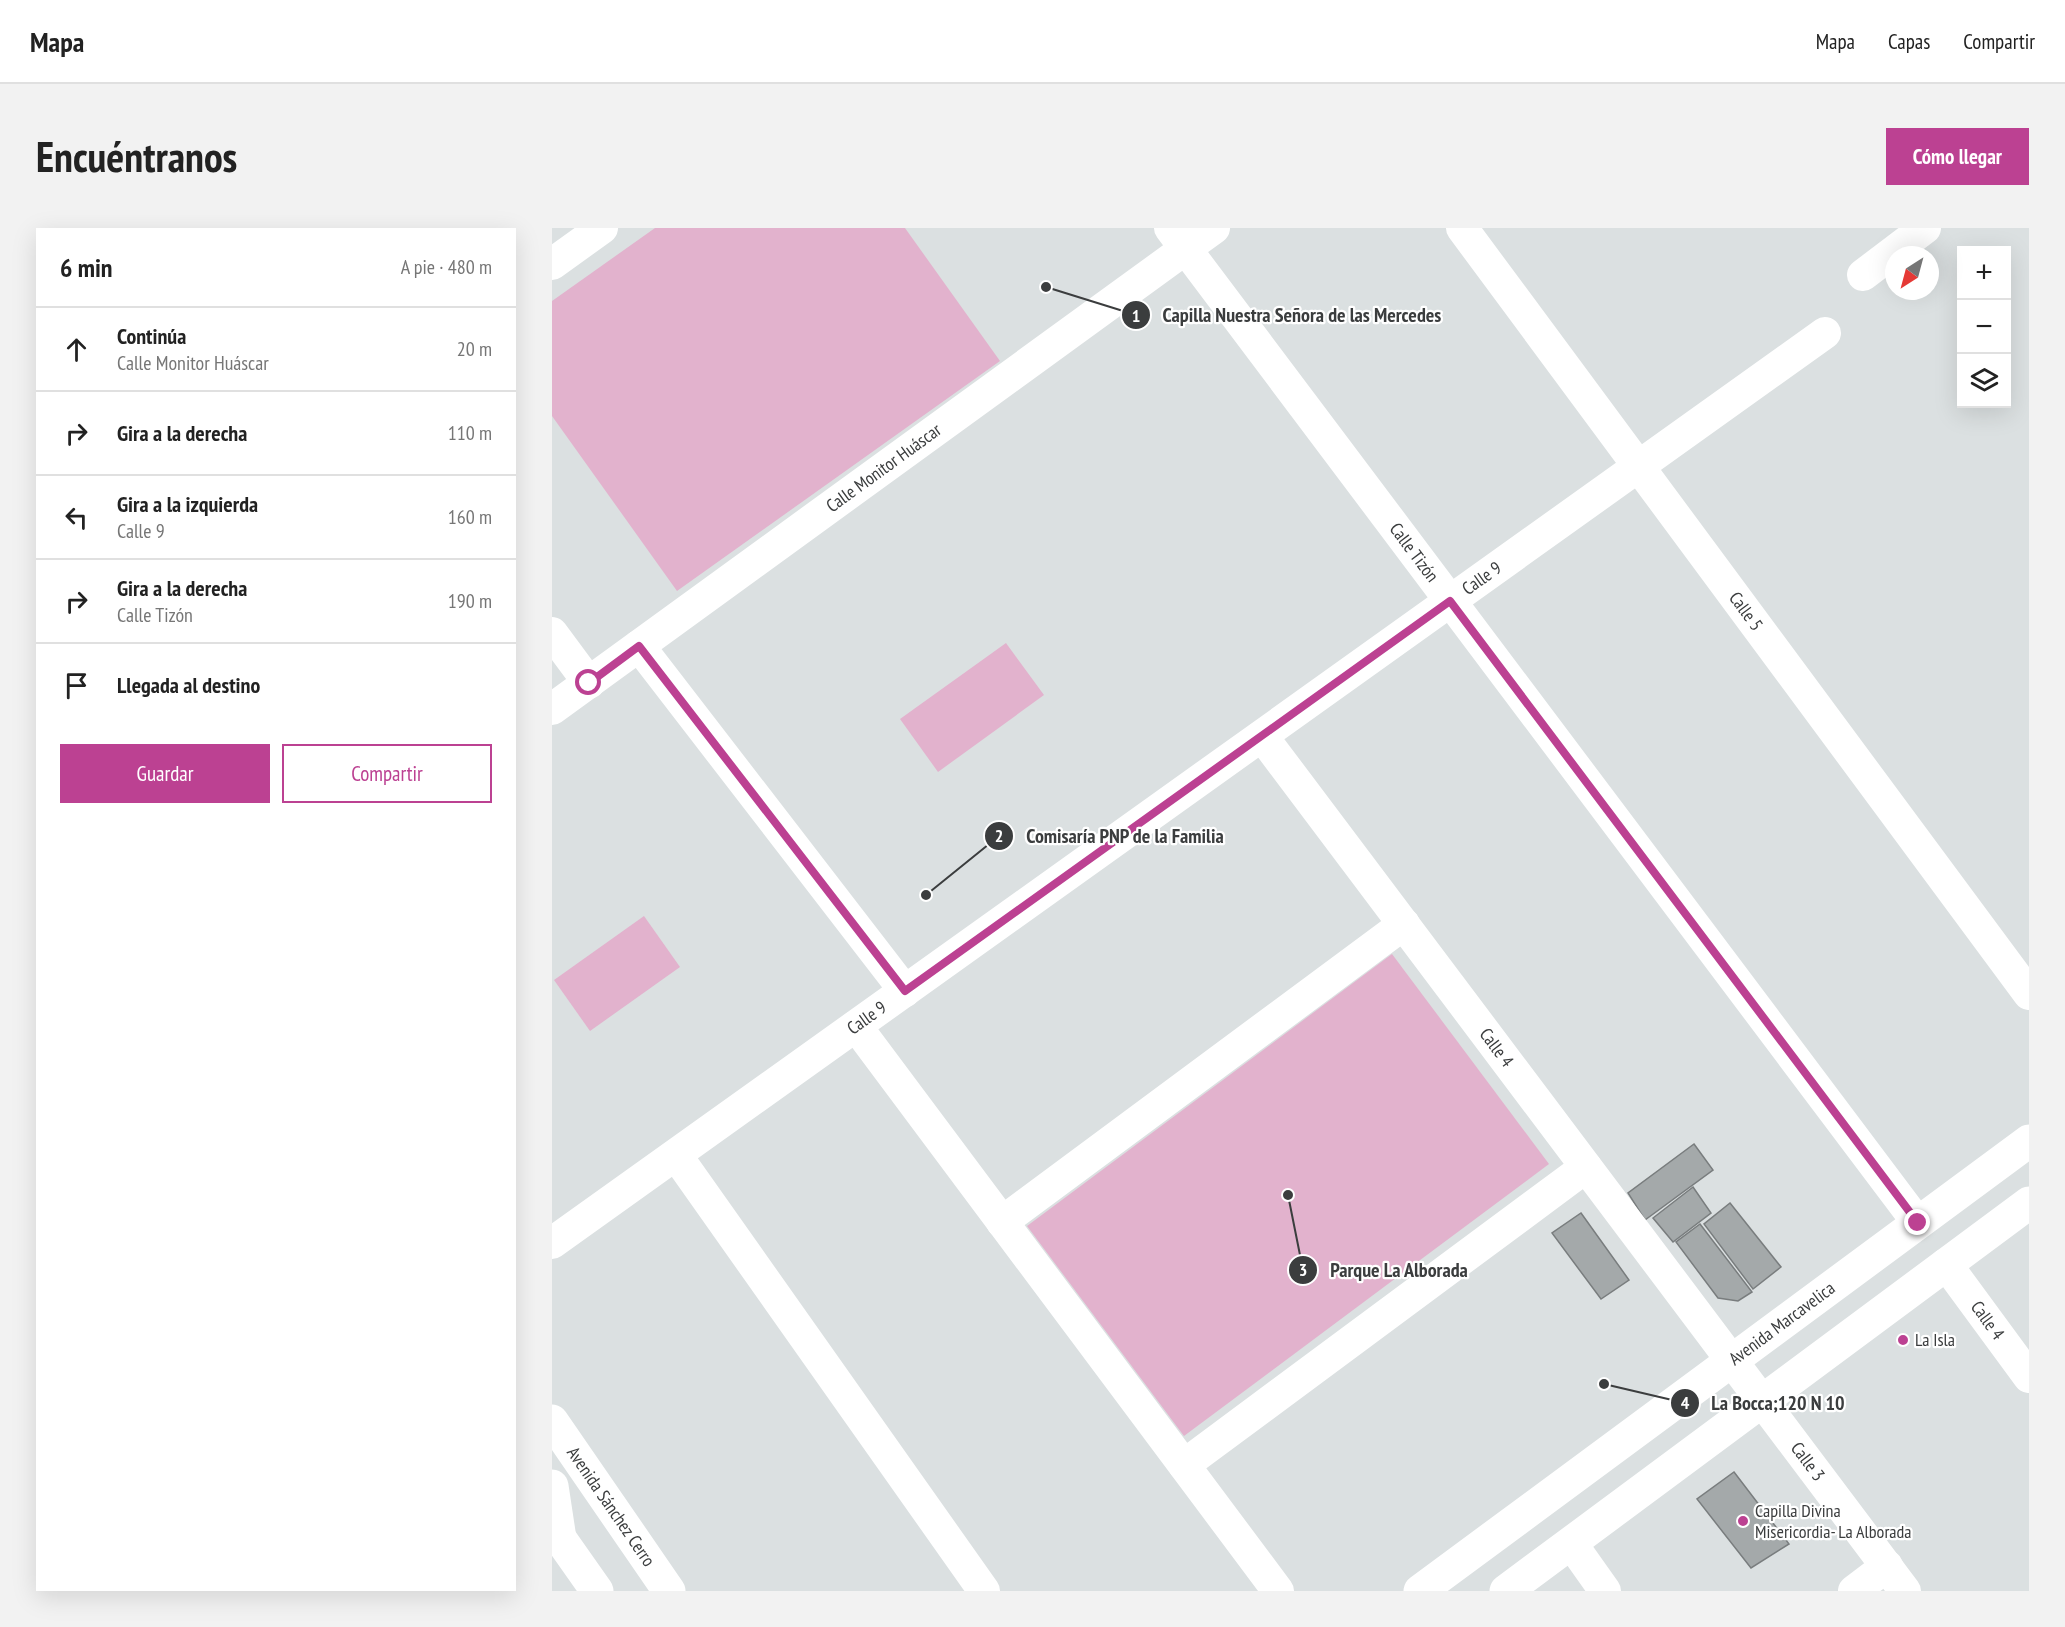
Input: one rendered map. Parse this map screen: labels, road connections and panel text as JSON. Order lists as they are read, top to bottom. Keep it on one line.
{"streets":{"main road":["Avenida Marcavelica","Avenida Sánchez Cerro"],"street":["Calle Monitor Huáscar","Calle Tizón","Calle 9","Calle 5","Calle 4","Calle 3"]},"crossings":[["Calle Monitor Huáscar","Calle Tizón"],["Calle Tizón","Calle 9"],["Calle Tizón","Avenida Marcavelica"],["Calle 9","Calle 5"],["Calle 9","Calle 4"],["Calle 4","Avenida Marcavelica"],["Calle 4","Calle 3"],["Avenida Marcavelica","Calle 3"]],"places":["Capilla Nuestra Señora de las Mercedes","Comisaría PNP de la Familia","Parque La Alborada","La Isla","La Bocca;120 N 10","Capilla Divina Misericordia- La Alborada"],"north":"bottom left","page":{"header":"Mapa","nav":["Mapa","Capas","Compartir"],"buttons":["Cómo llegar",["Guardar","Compartir"]],"title":"Encuéntranos","heading":["6 min","A pie · 480 m"],"map_buttons":["+","−"],"list":[["Continúa","Calle Monitor Huáscar","20 m"],["Gira a la derecha","110 m"],["Gira a la izquierda","Calle 9","160 m"],["Gira a la derecha","Calle Tizón","190 m"],"Llegada al destino"]}}
